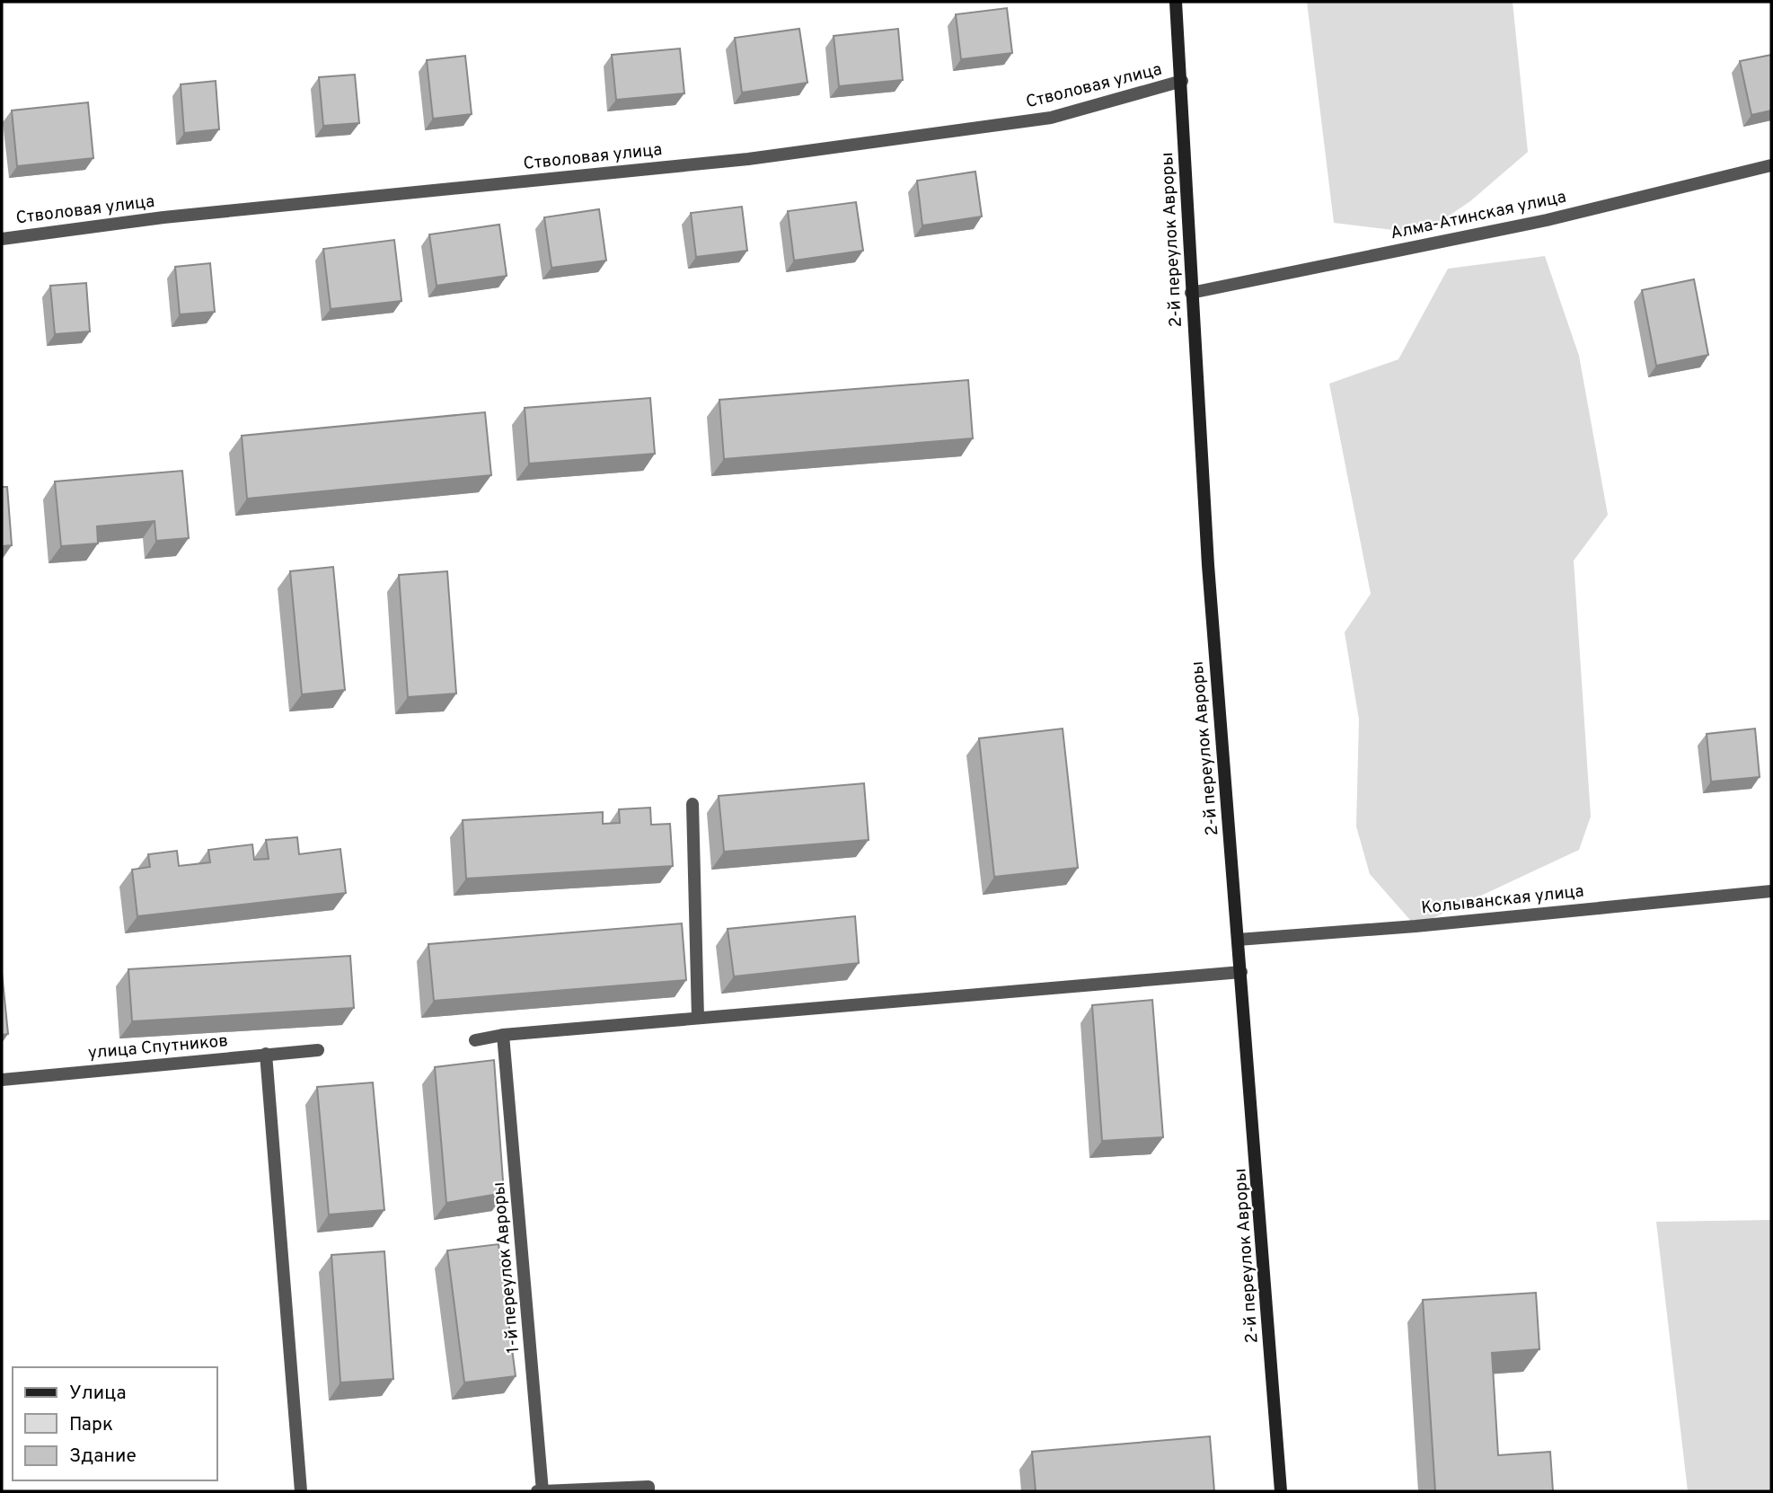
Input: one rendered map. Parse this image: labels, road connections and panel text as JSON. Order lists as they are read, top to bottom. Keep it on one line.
{"streets":{"street":["Стволовая улица","Алма-Атинская улица","2-й переулок Авроры","Колыванская улица","улица Спутников","1-й переулок Авроры"]},"crossings":[["Стволовая улица","2-й переулок Авроры"],["Алма-Атинская улица","2-й переулок Авроры"],["2-й переулок Авроры","Колыванская улица"]],"legend":["Улица","Парк","Здание"]}
